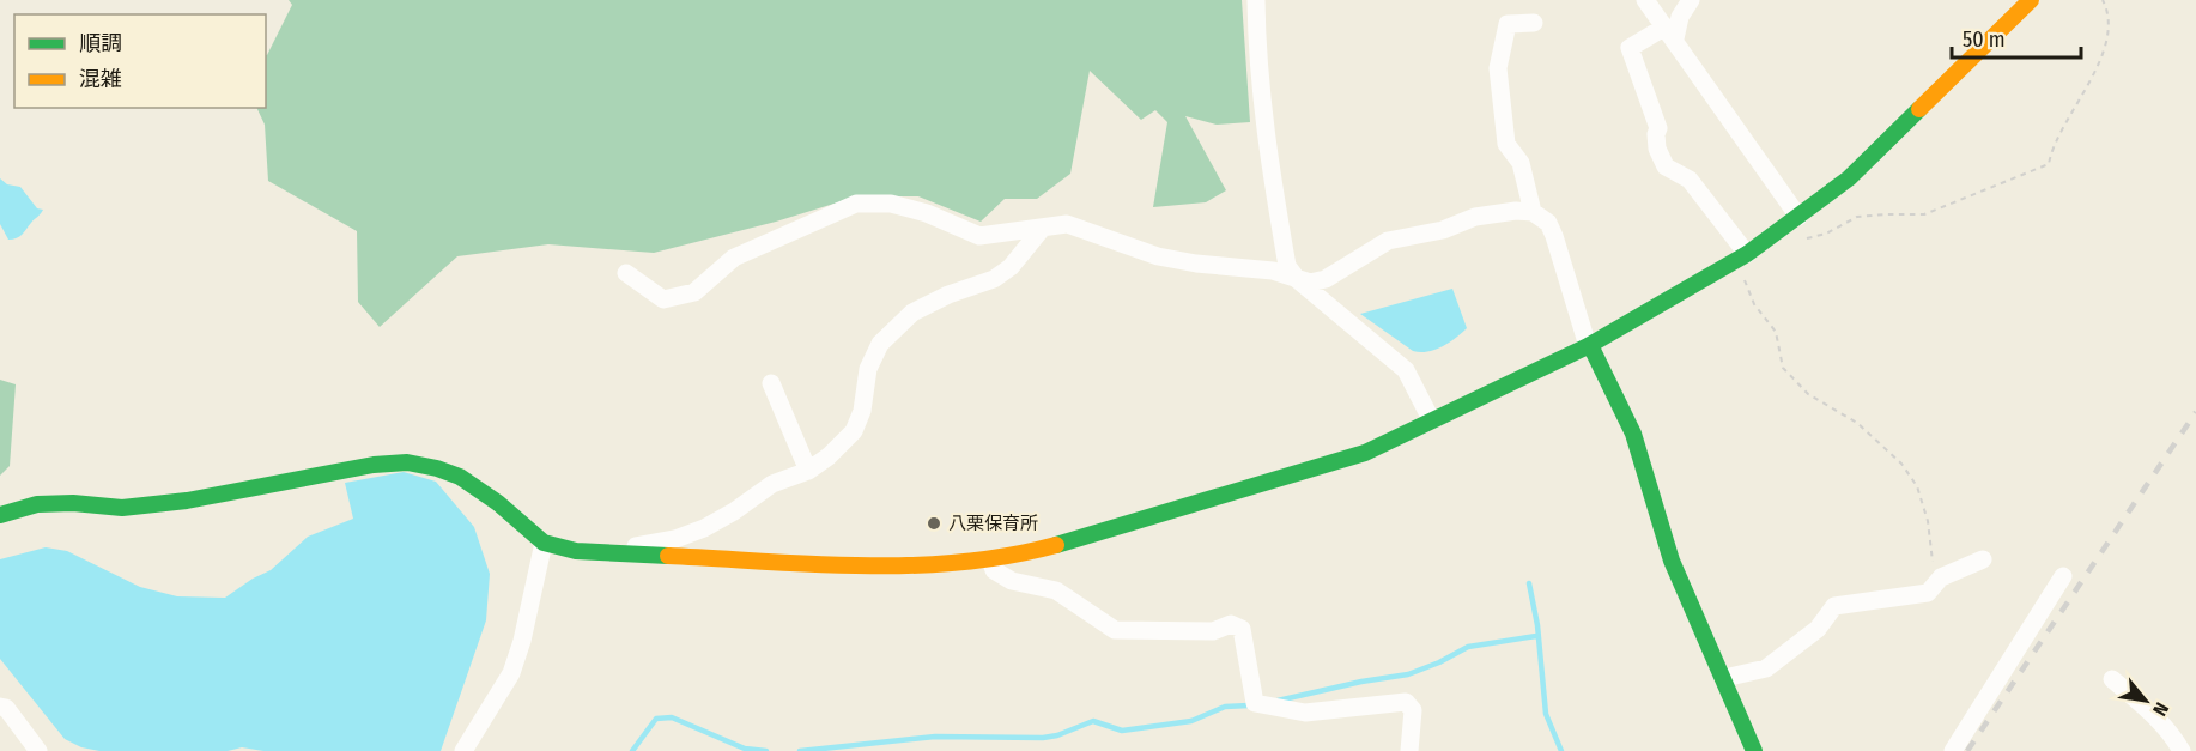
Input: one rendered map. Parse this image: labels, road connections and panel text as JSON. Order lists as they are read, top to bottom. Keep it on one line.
{"places":["八栗保育所"],"legend":["順調","混雑"],"scale_bar":"50 m","north":"bottom right"}
